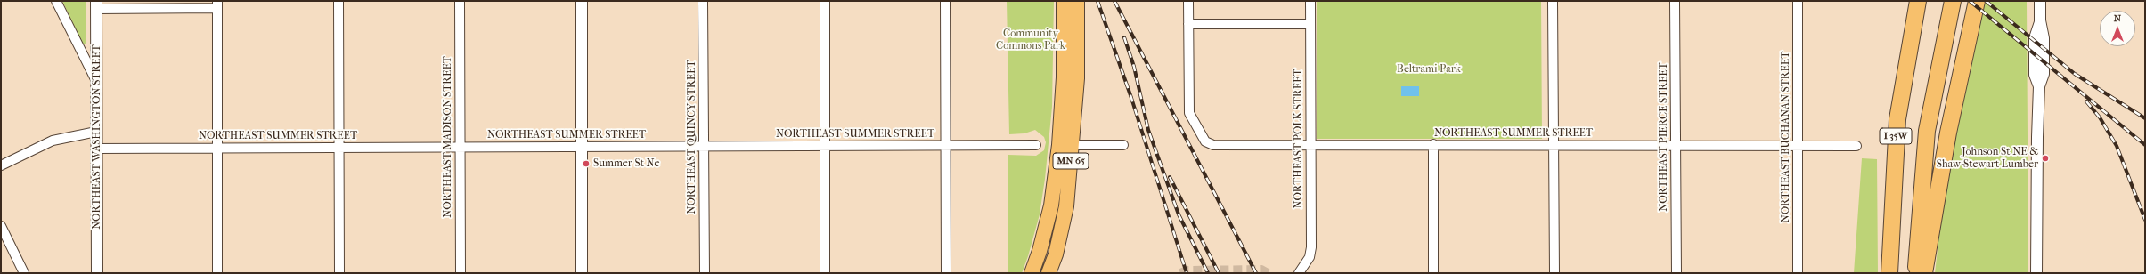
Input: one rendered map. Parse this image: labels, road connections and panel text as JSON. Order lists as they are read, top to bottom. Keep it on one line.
{"streets":{"highway":["I 35W"],"main road":["MN 65"],"street":["NORTHEAST SUMMER STREET","NORTHEAST WASHINGTON STREET","NORTHEAST MADISON STREET","NORTHEAST QUINCY STREET","NORTHEAST PIERCE STREET","NORTHEAST BUCHANAN STREET","NORTHEAST POLK STREET"]},"crossings":[["NORTHEAST SUMMER STREET","NORTHEAST WASHINGTON STREET"],["NORTHEAST SUMMER STREET","NORTHEAST MADISON STREET"],["NORTHEAST SUMMER STREET","NORTHEAST QUINCY STREET"],["NORTHEAST SUMMER STREET","NORTHEAST PIERCE STREET"],["NORTHEAST SUMMER STREET","NORTHEAST BUCHANAN STREET"],["NORTHEAST SUMMER STREET","NORTHEAST POLK STREET"]],"parks":["Community Commons Park","Beltrami Park"],"places":["Johnson St NE & Shaw-Stewart Lumber","Summer St Ne"],"north":"top"}
